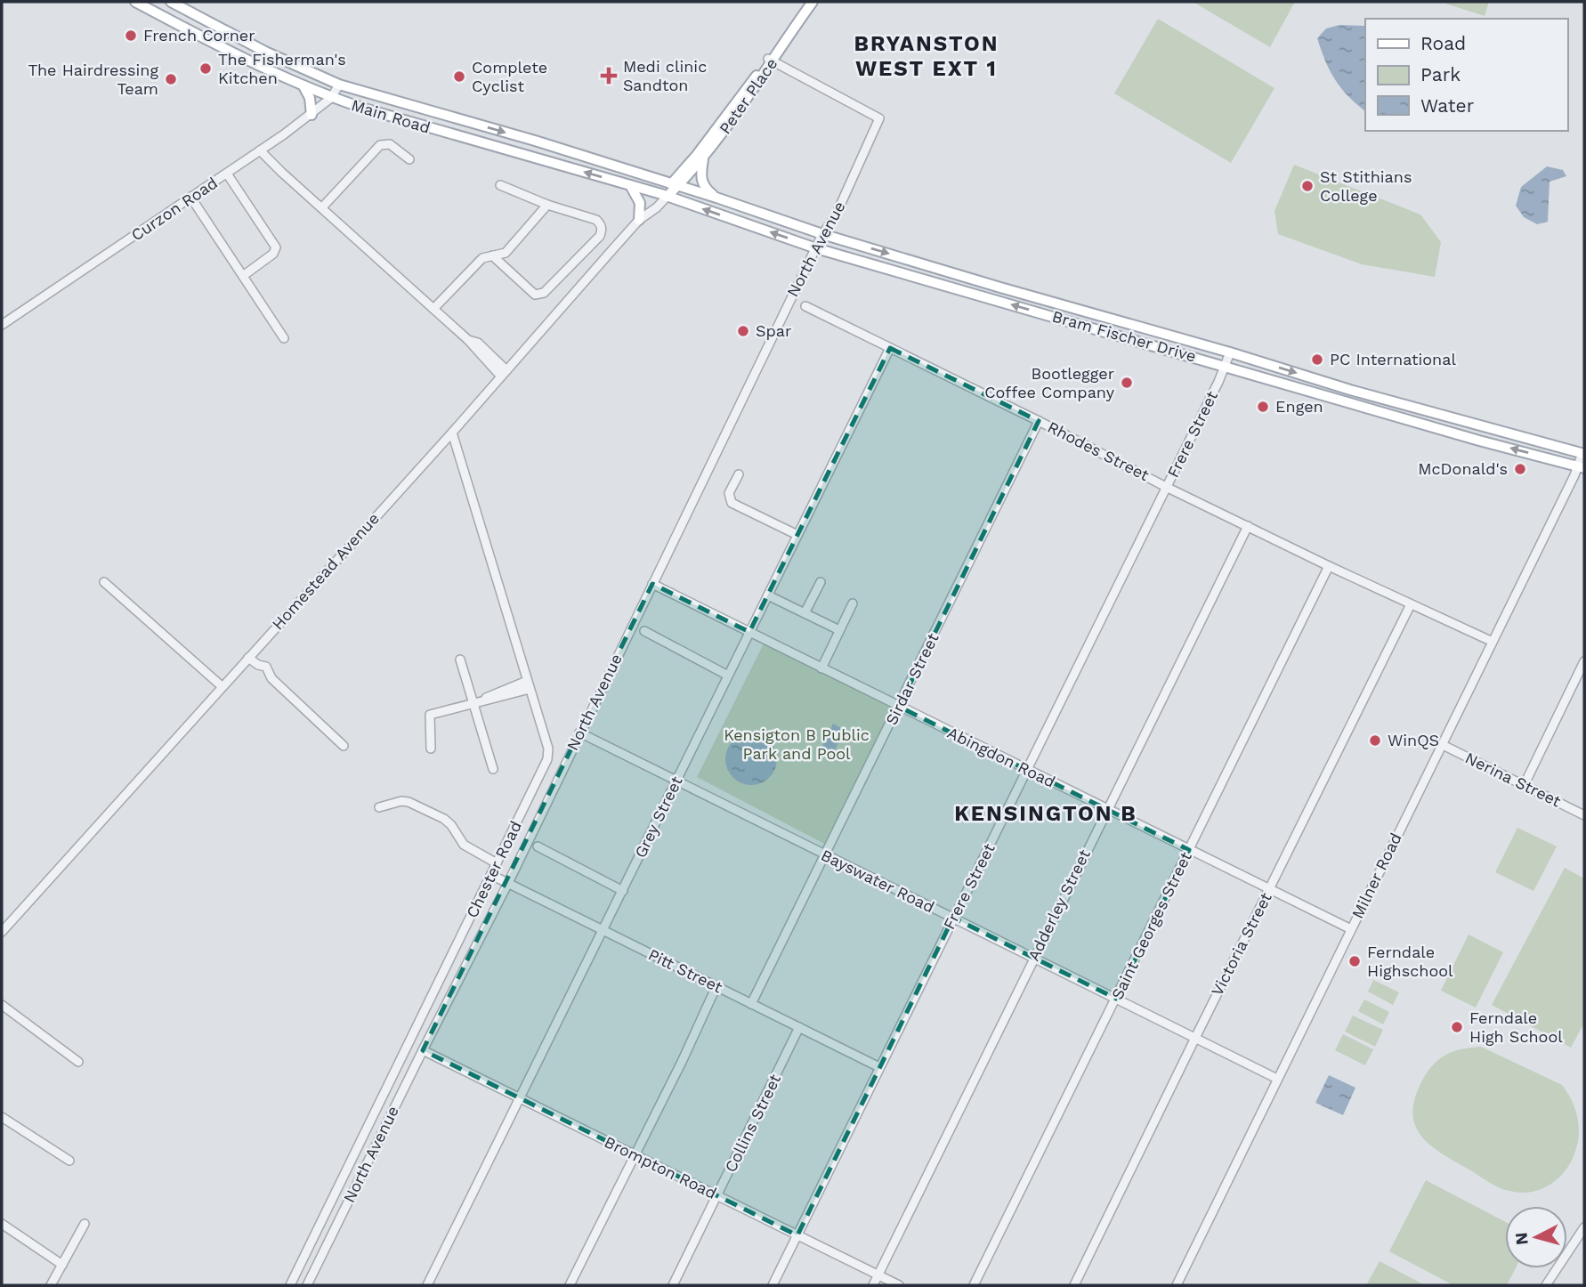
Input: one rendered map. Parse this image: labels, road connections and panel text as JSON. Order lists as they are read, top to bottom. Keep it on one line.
{"streets":{"main road":["Peter Place","Main Road","Bram Fischer Drive"],"street":["Curzon Road","North Avenue","Frere Street","Rhodes Street","Homestead Avenue","Sirdar Street","Abingdon Road","Nerina Street","Grey Street","Chester Road","Milner Road","Bayswater Road","Adderley Street","Saint Georges Street","Victoria Street","Pitt Street","Collins Street","Brompton Road"]},"crossings":[["Peter Place","Main Road"],["Peter Place","North Avenue"],["Peter Place","Bram Fischer Drive"],["Main Road","Curzon Road"],["Main Road","Bram Fischer Drive"],["Main Road","Homestead Avenue"],["North Avenue","Bram Fischer Drive"],["North Avenue","Abingdon Road"],["North Avenue","Bayswater Road"],["North Avenue","Pitt Street"],["North Avenue","Brompton Road"],["Bram Fischer Drive","Frere Street"],["Bram Fischer Drive","Homestead Avenue"],["Bram Fischer Drive","Milner Road"],["Frere Street","Rhodes Street"],["Frere Street","Abingdon Road"],["Frere Street","Bayswater Road"],["Frere Street","Pitt Street"],["Frere Street","Brompton Road"],["Rhodes Street","Sirdar Street"],["Rhodes Street","Grey Street"],["Rhodes Street","Milner Road"],["Rhodes Street","Adderley Street"],["Rhodes Street","Saint Georges Street"],["Rhodes Street","Victoria Street"],["Homestead Avenue","Chester Road"],["Sirdar Street","Abingdon Road"],["Sirdar Street","Bayswater Road"],["Sirdar Street","Pitt Street"],["Abingdon Road","Grey Street"],["Abingdon Road","Milner Road"],["Abingdon Road","Adderley Street"],["Abingdon Road","Saint Georges Street"],["Abingdon Road","Victoria Street"],["Nerina Street","Milner Road"],["Grey Street","Bayswater Road"],["Grey Street","Pitt Street"],["Grey Street","Brompton Road"],["Chester Road","Pitt Street"],["Milner Road","Bayswater Road"],["Bayswater Road","Adderley Street"],["Bayswater Road","Saint Georges Street"],["Bayswater Road","Victoria Street"],["Adderley Street","Brompton Road"],["Pitt Street","Collins Street"],["Collins Street","Brompton Road"]],"districts":["BRYANSTON WEST EXT 1","KENSINGTON B"],"parks":["Kensigton B Public Park and Pool"],"places":{"other":["French Corner","The Fisherman's Kitchen","Complete Cyclist","The Hairdressing Team","St Stithians College","Spar","PC International","Bootlegger Coffee Company","Engen","McDonald's","WinQS","Ferndale Highschool","Ferndale High School"],"health":["Medi clinic Sandton"]},"legend":["Road","Park","Water"],"north":"left"}
